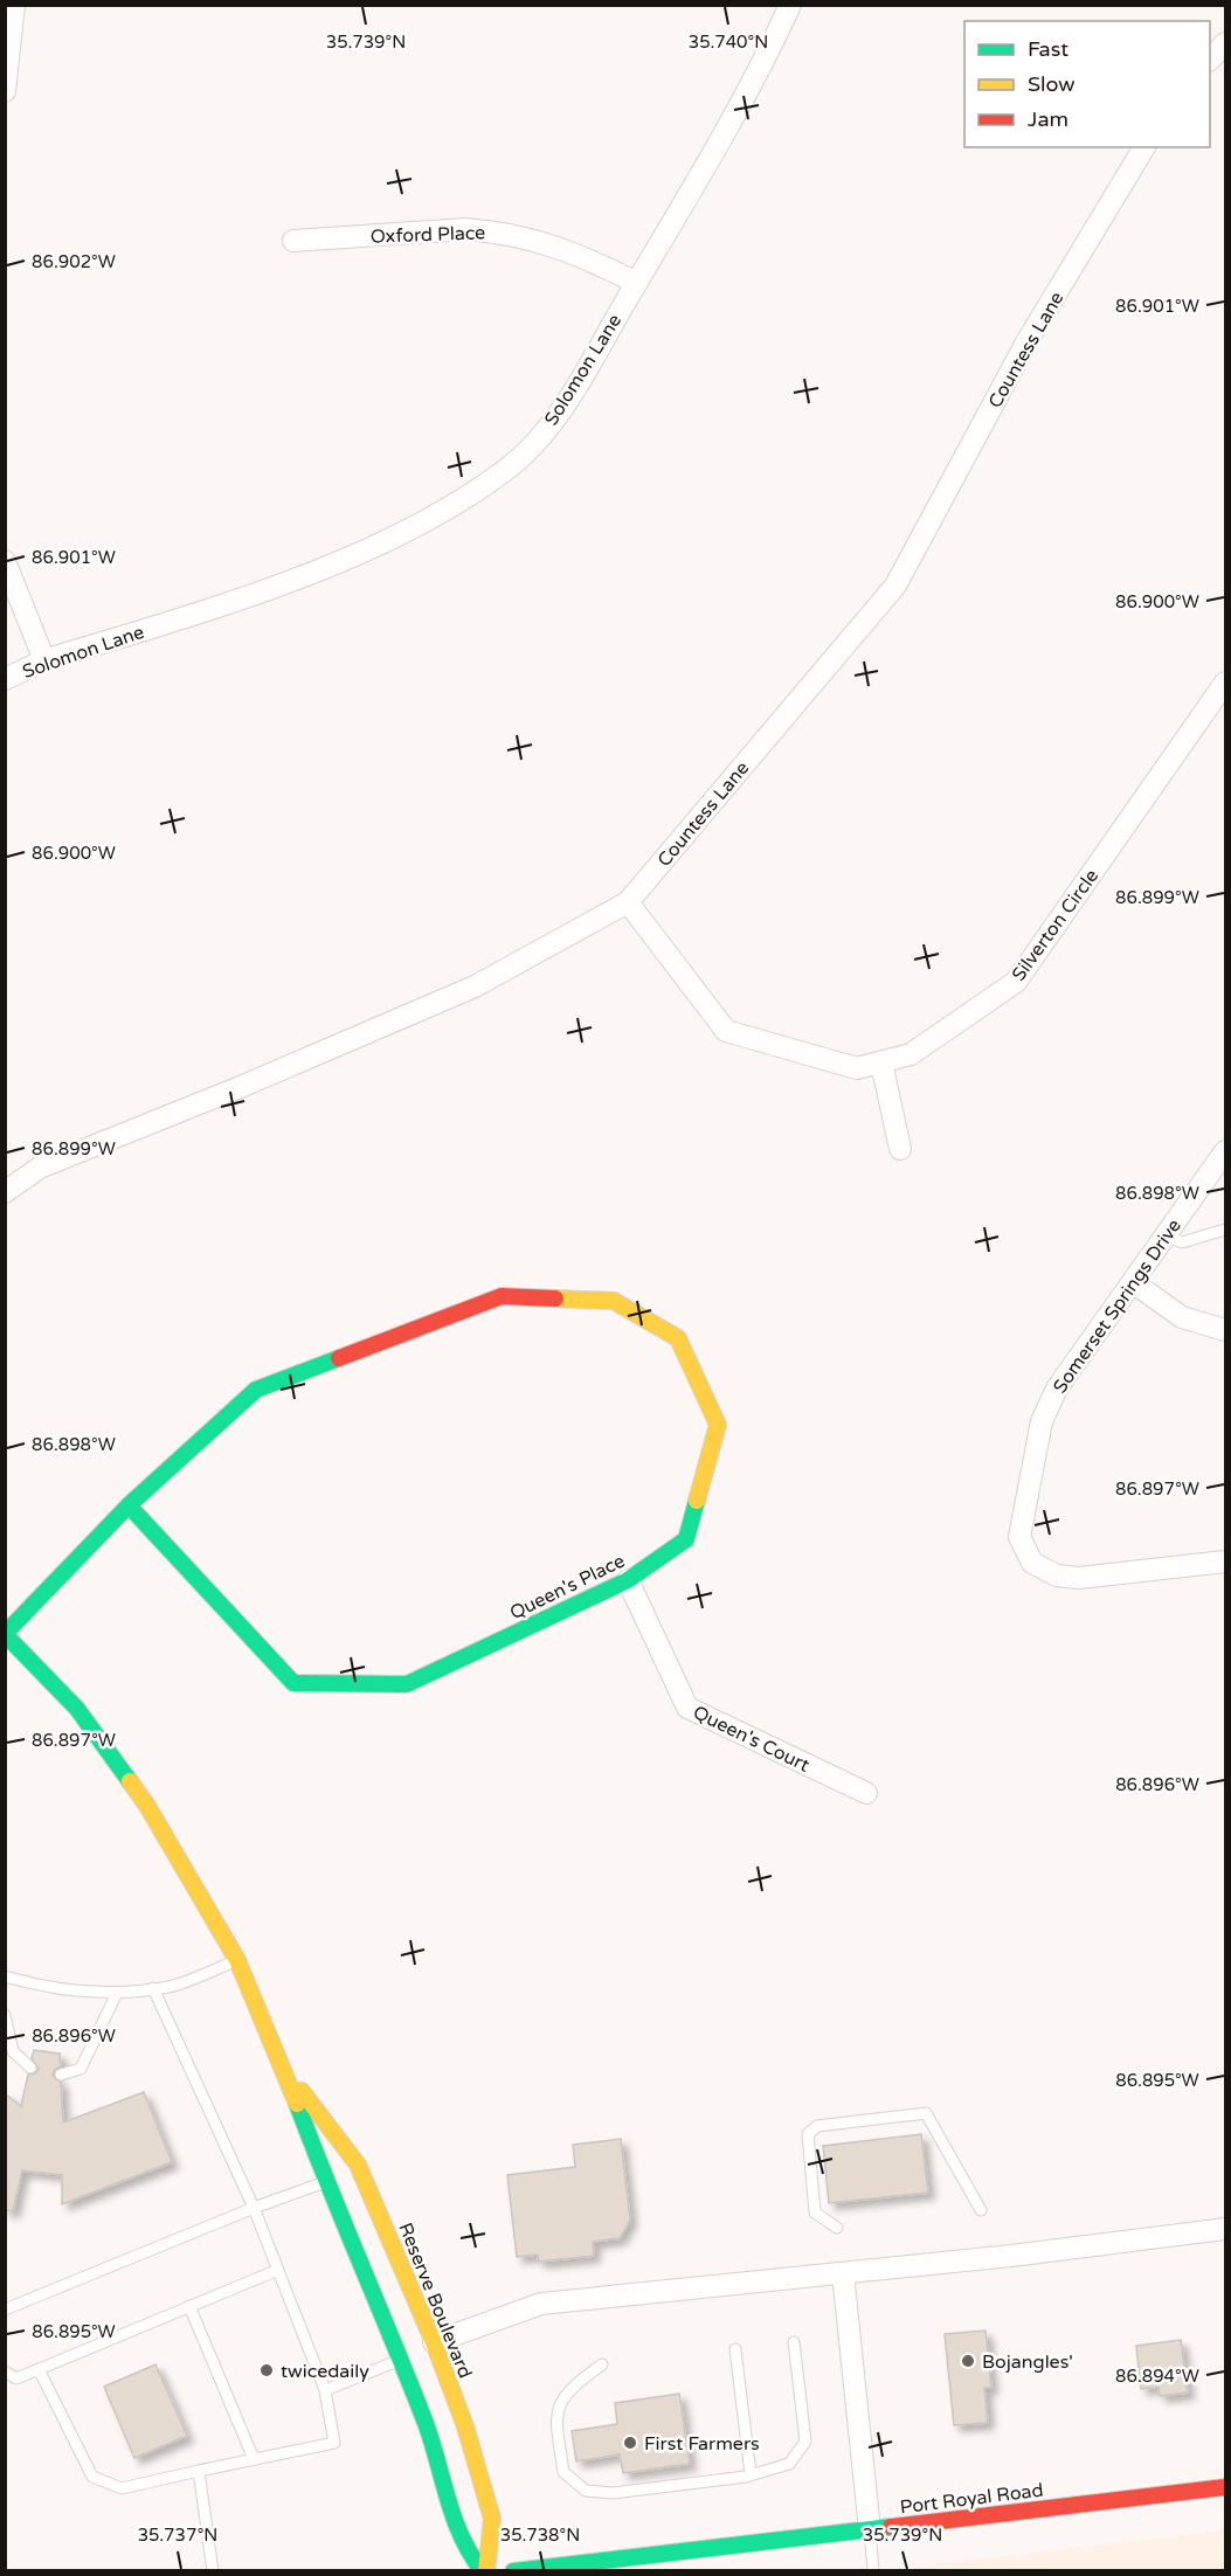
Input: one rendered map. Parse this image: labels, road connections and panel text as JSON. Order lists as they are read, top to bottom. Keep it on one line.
{"streets":{"street":["Oxford Place","Countess Lane","Solomon Lane","Silverton Circle","Somerset Springs Drive","Queen's Place","Queen's Court","Reserve Boulevard","Port Royal Road"]},"crossings":[["Oxford Place","Solomon Lane"],["Countess Lane","Silverton Circle"],["Queen's Place","Queen's Court"],["Queen's Place","Reserve Boulevard"]],"places":["Bojangles'","twicedaily","First Farmers"],"legend":["Fast","Slow","Jam"],"coordinates":["35.739°N","35.740°N","86.902°W","86.901°W","86.900°W","86.899°W","86.898°W","86.897°W","86.896°W","86.895°W","86.894°W","35.737°N","35.738°N"]}
